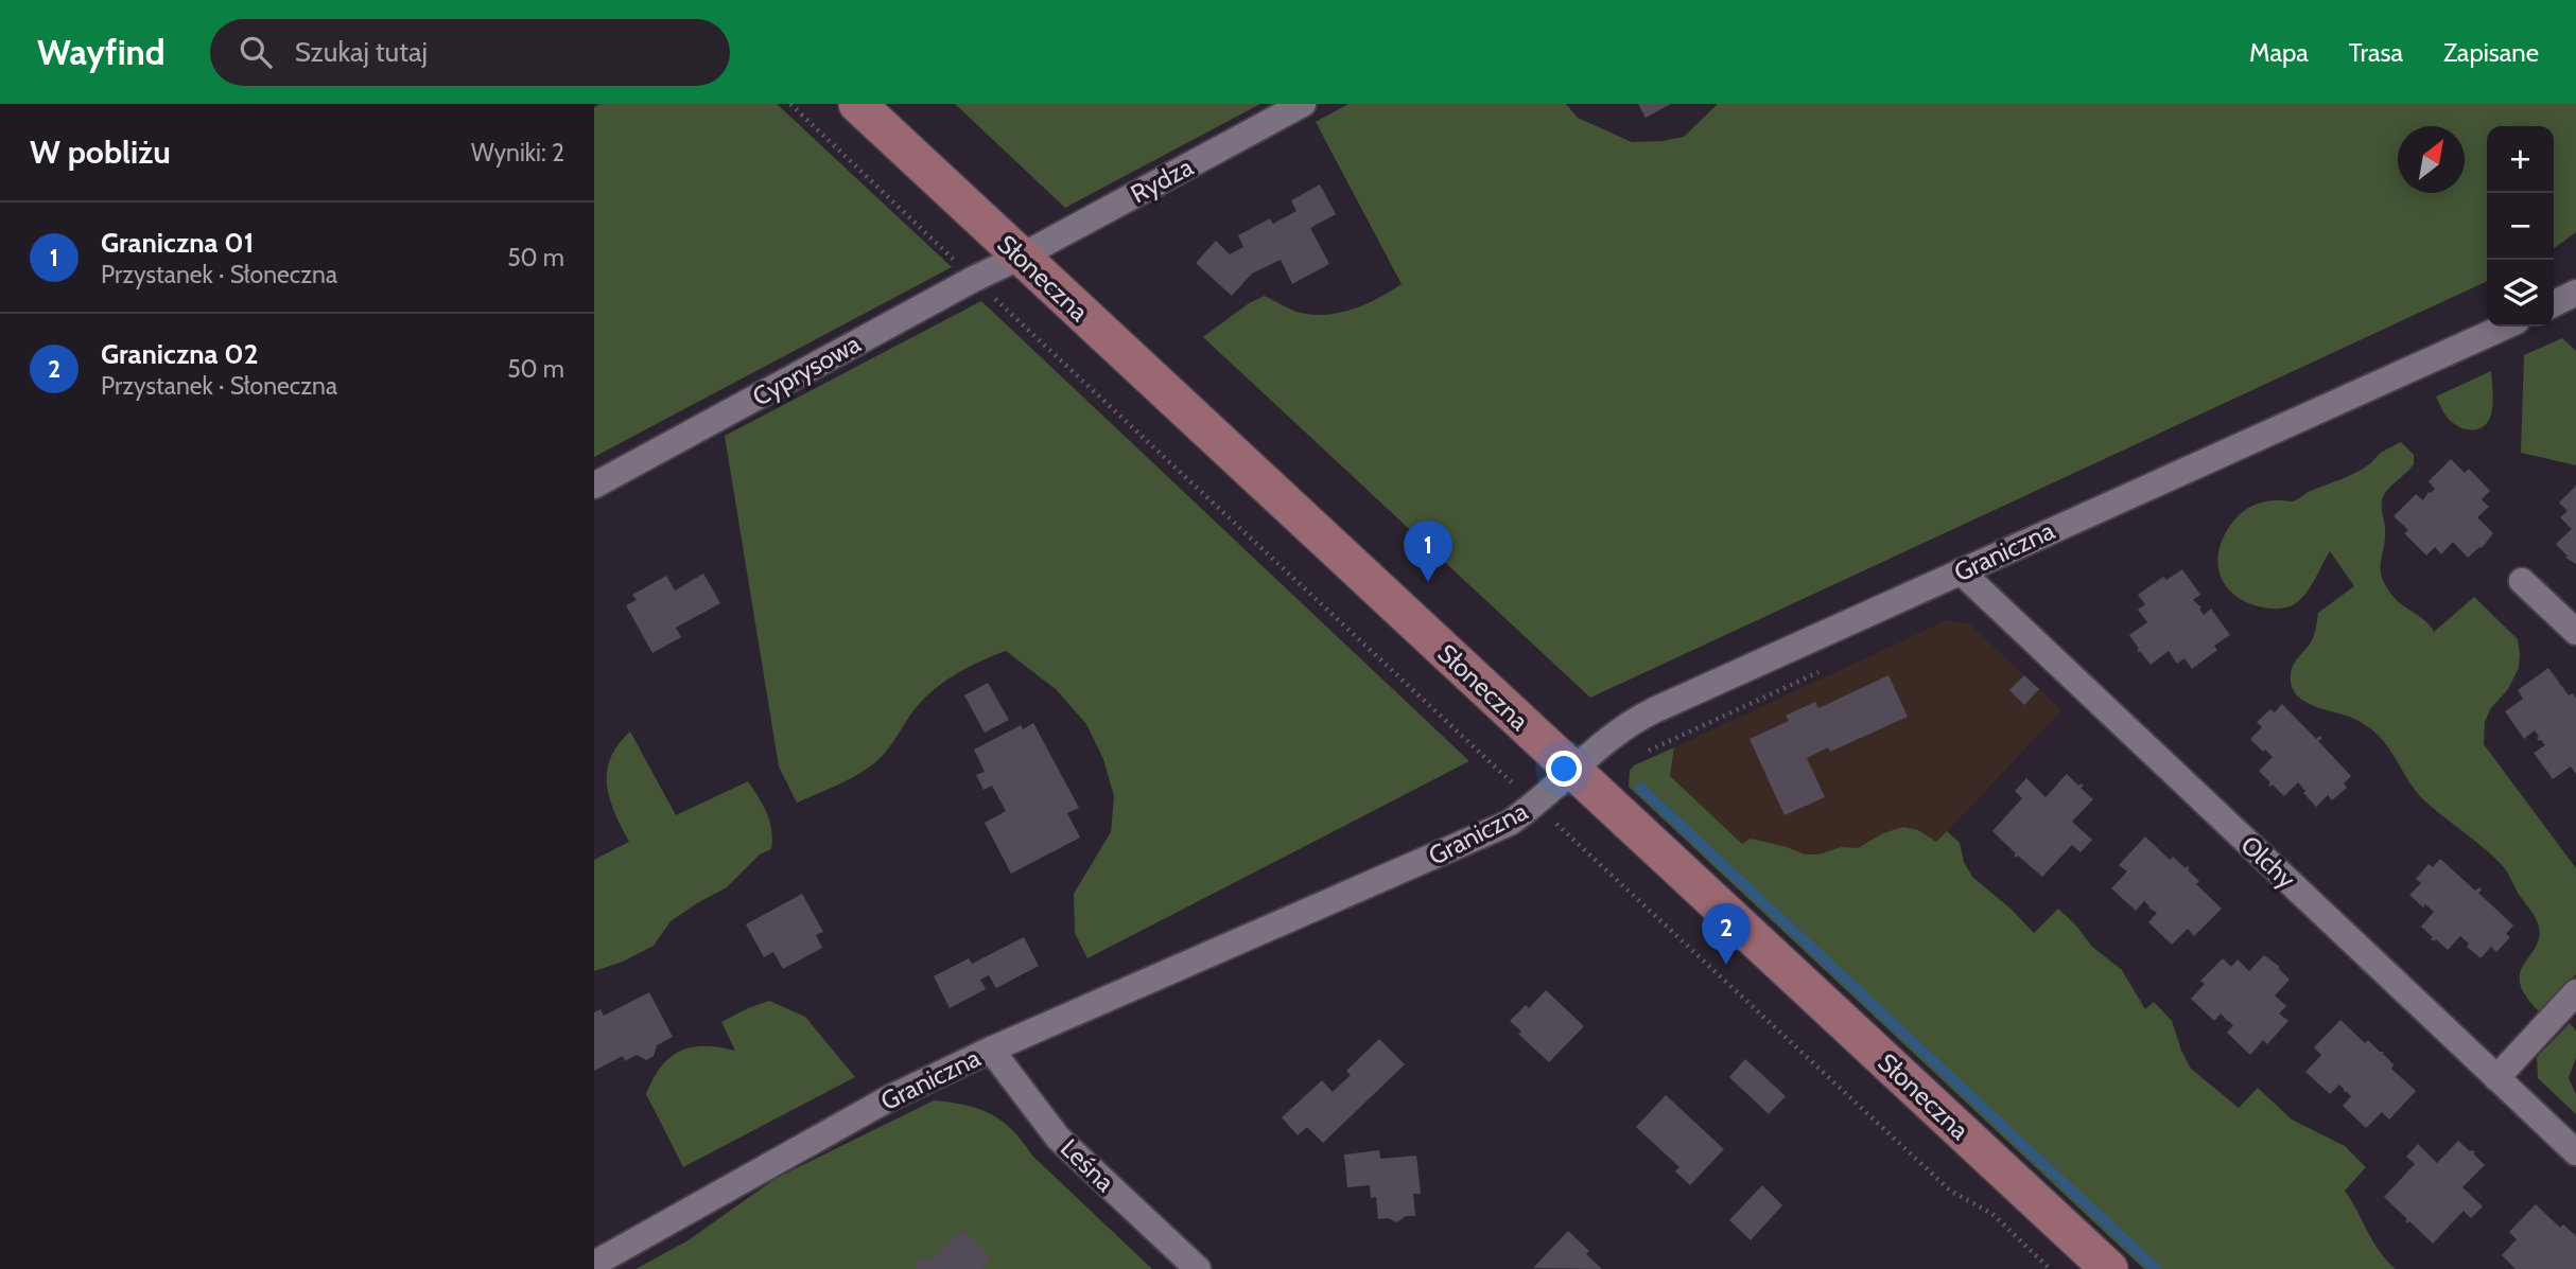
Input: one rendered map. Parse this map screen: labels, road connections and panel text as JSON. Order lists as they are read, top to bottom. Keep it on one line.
{"streets":{"main road":["Słoneczna"],"street":["Rydza","Cyprysowa","Graniczna","Olchy","Leśna"]},"crossings":[["Rydza","Słoneczna"],["Rydza","Cyprysowa"],["Słoneczna","Cyprysowa"],["Słoneczna","Graniczna"],["Graniczna","Olchy"],["Graniczna","Leśna"]],"north":"top right","page":{"header":"Wayfind","search":"Szukaj tutaj","nav":["Mapa","Trasa","Zapisane"],"heading":["W pobliżu","Wyniki: 2"],"map_buttons":["+","−"],"list":[{"mark":"1","name":"Graniczna 01","note":"Przystanek · Słoneczna","value":"50 m"},{"mark":"2","name":"Graniczna 02","note":"Przystanek · Słoneczna","value":"50 m"}],"pins":["1","2"]}}
